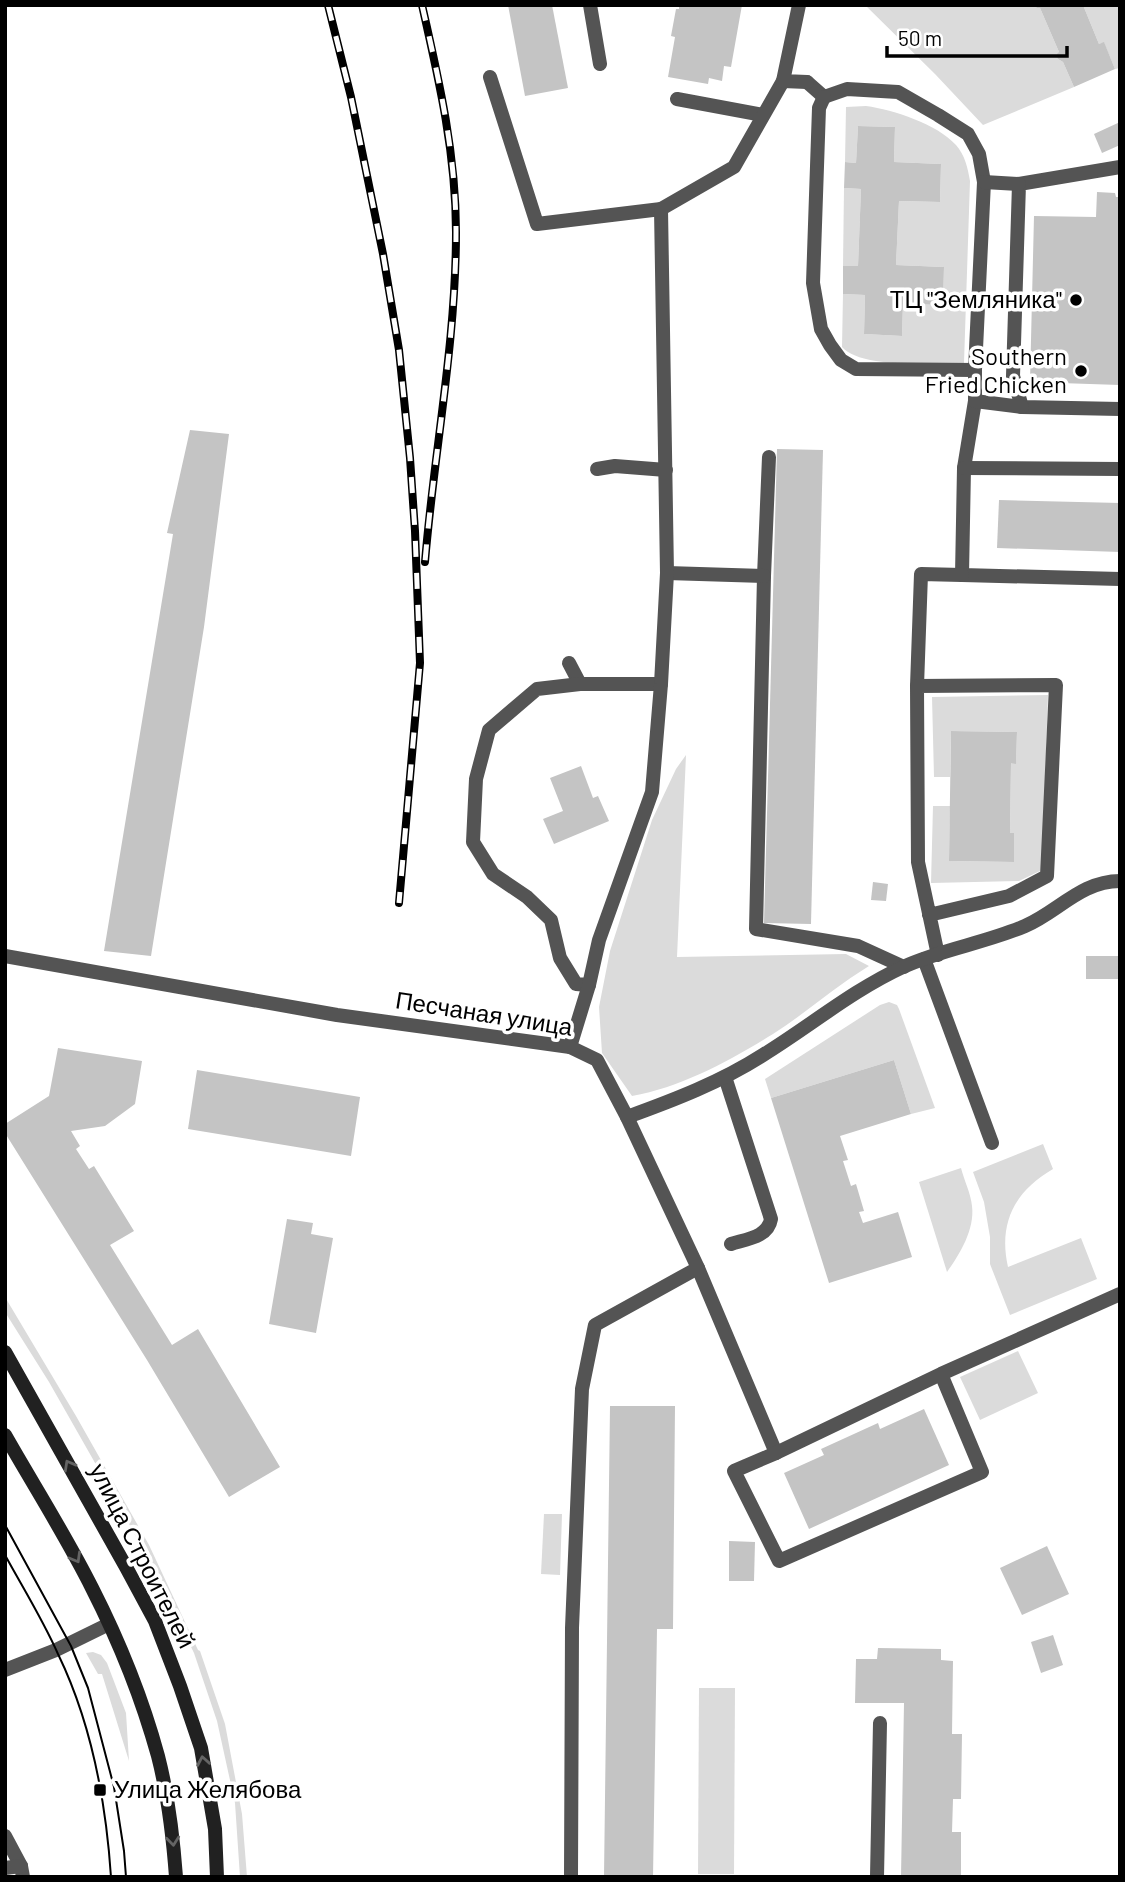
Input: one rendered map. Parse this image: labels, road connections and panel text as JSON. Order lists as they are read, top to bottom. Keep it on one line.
{"streets":{"main road":["улица Строителей"],"street":["Песчаная улица"]},"places":{"other":["ТЦ \"Земляника\"","Southern Fried Chicken"],"transit":["Улица Желябова"]},"scale_bar":"50 m"}
